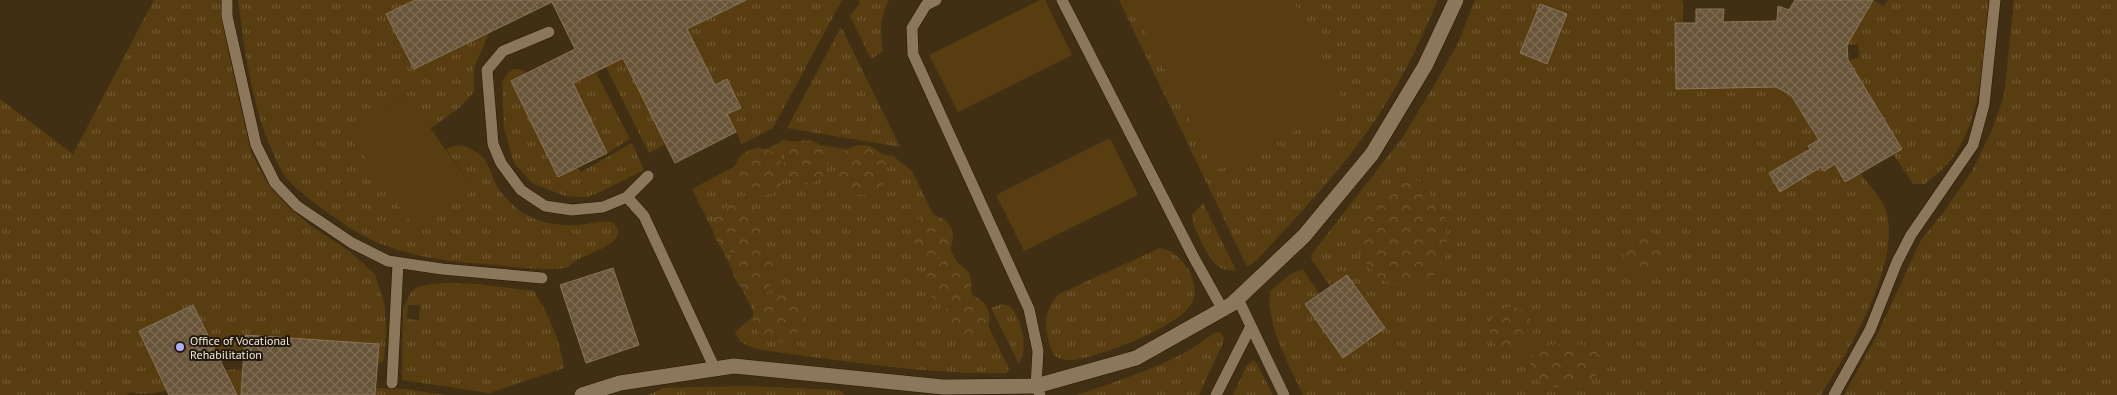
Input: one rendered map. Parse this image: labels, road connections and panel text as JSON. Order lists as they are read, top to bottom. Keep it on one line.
{"places":["Office of Vocational Rehabilitation"]}
